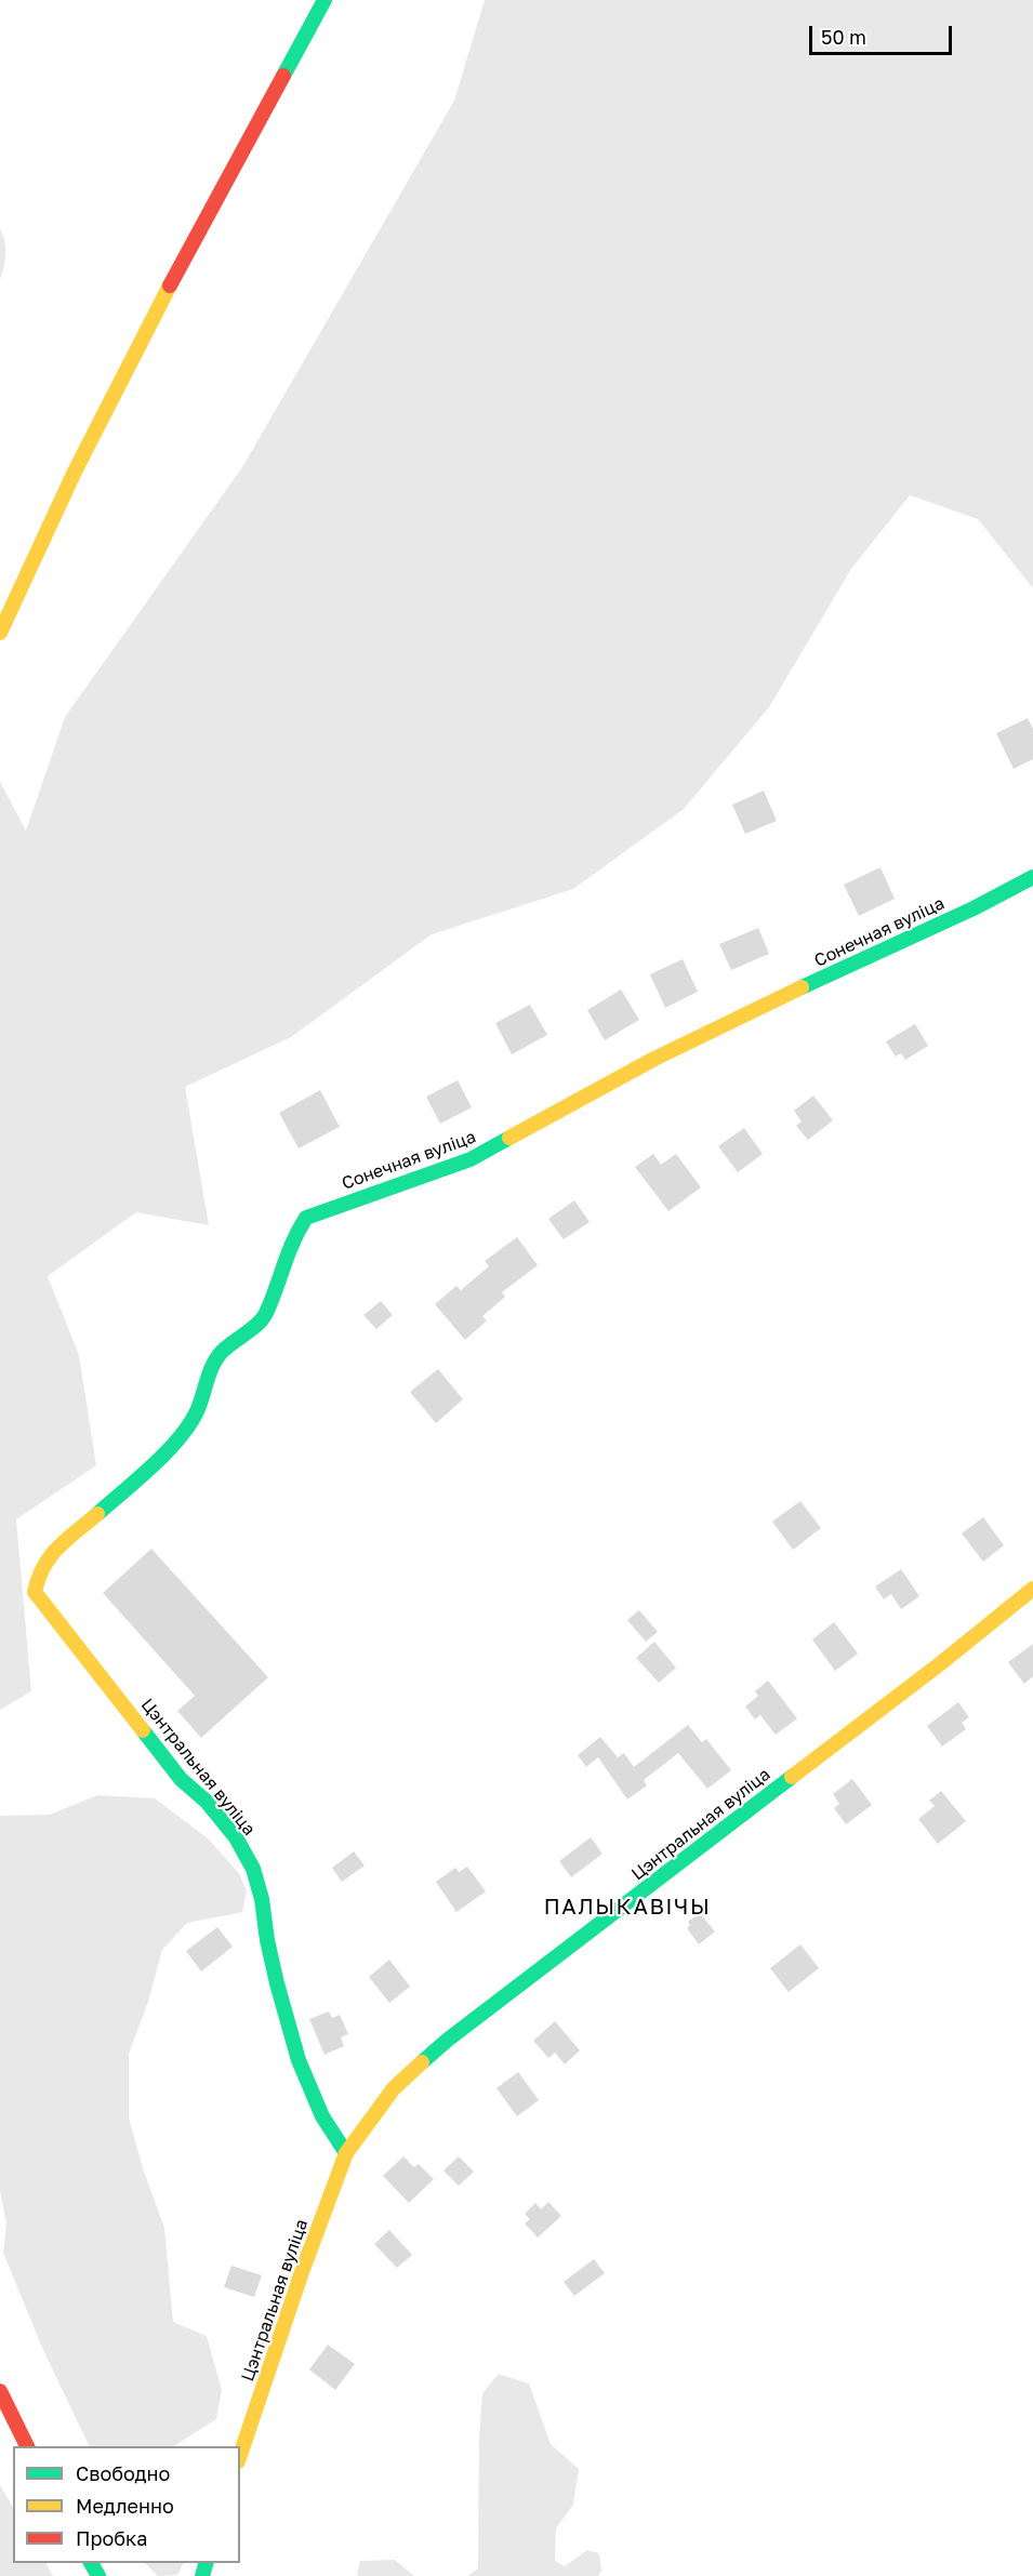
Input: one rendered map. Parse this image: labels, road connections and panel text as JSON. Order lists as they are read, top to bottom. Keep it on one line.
{"streets":{"main road":["Сонечная вуліца","Цэнтральная вуліца"]},"crossings":[["Сонечная вуліца","Цэнтральная вуліца"]],"districts":["ПАЛЫКАВІЧЫ"],"legend":["Свободно","Медленно","Пробка"],"scale_bar":"50 m"}
